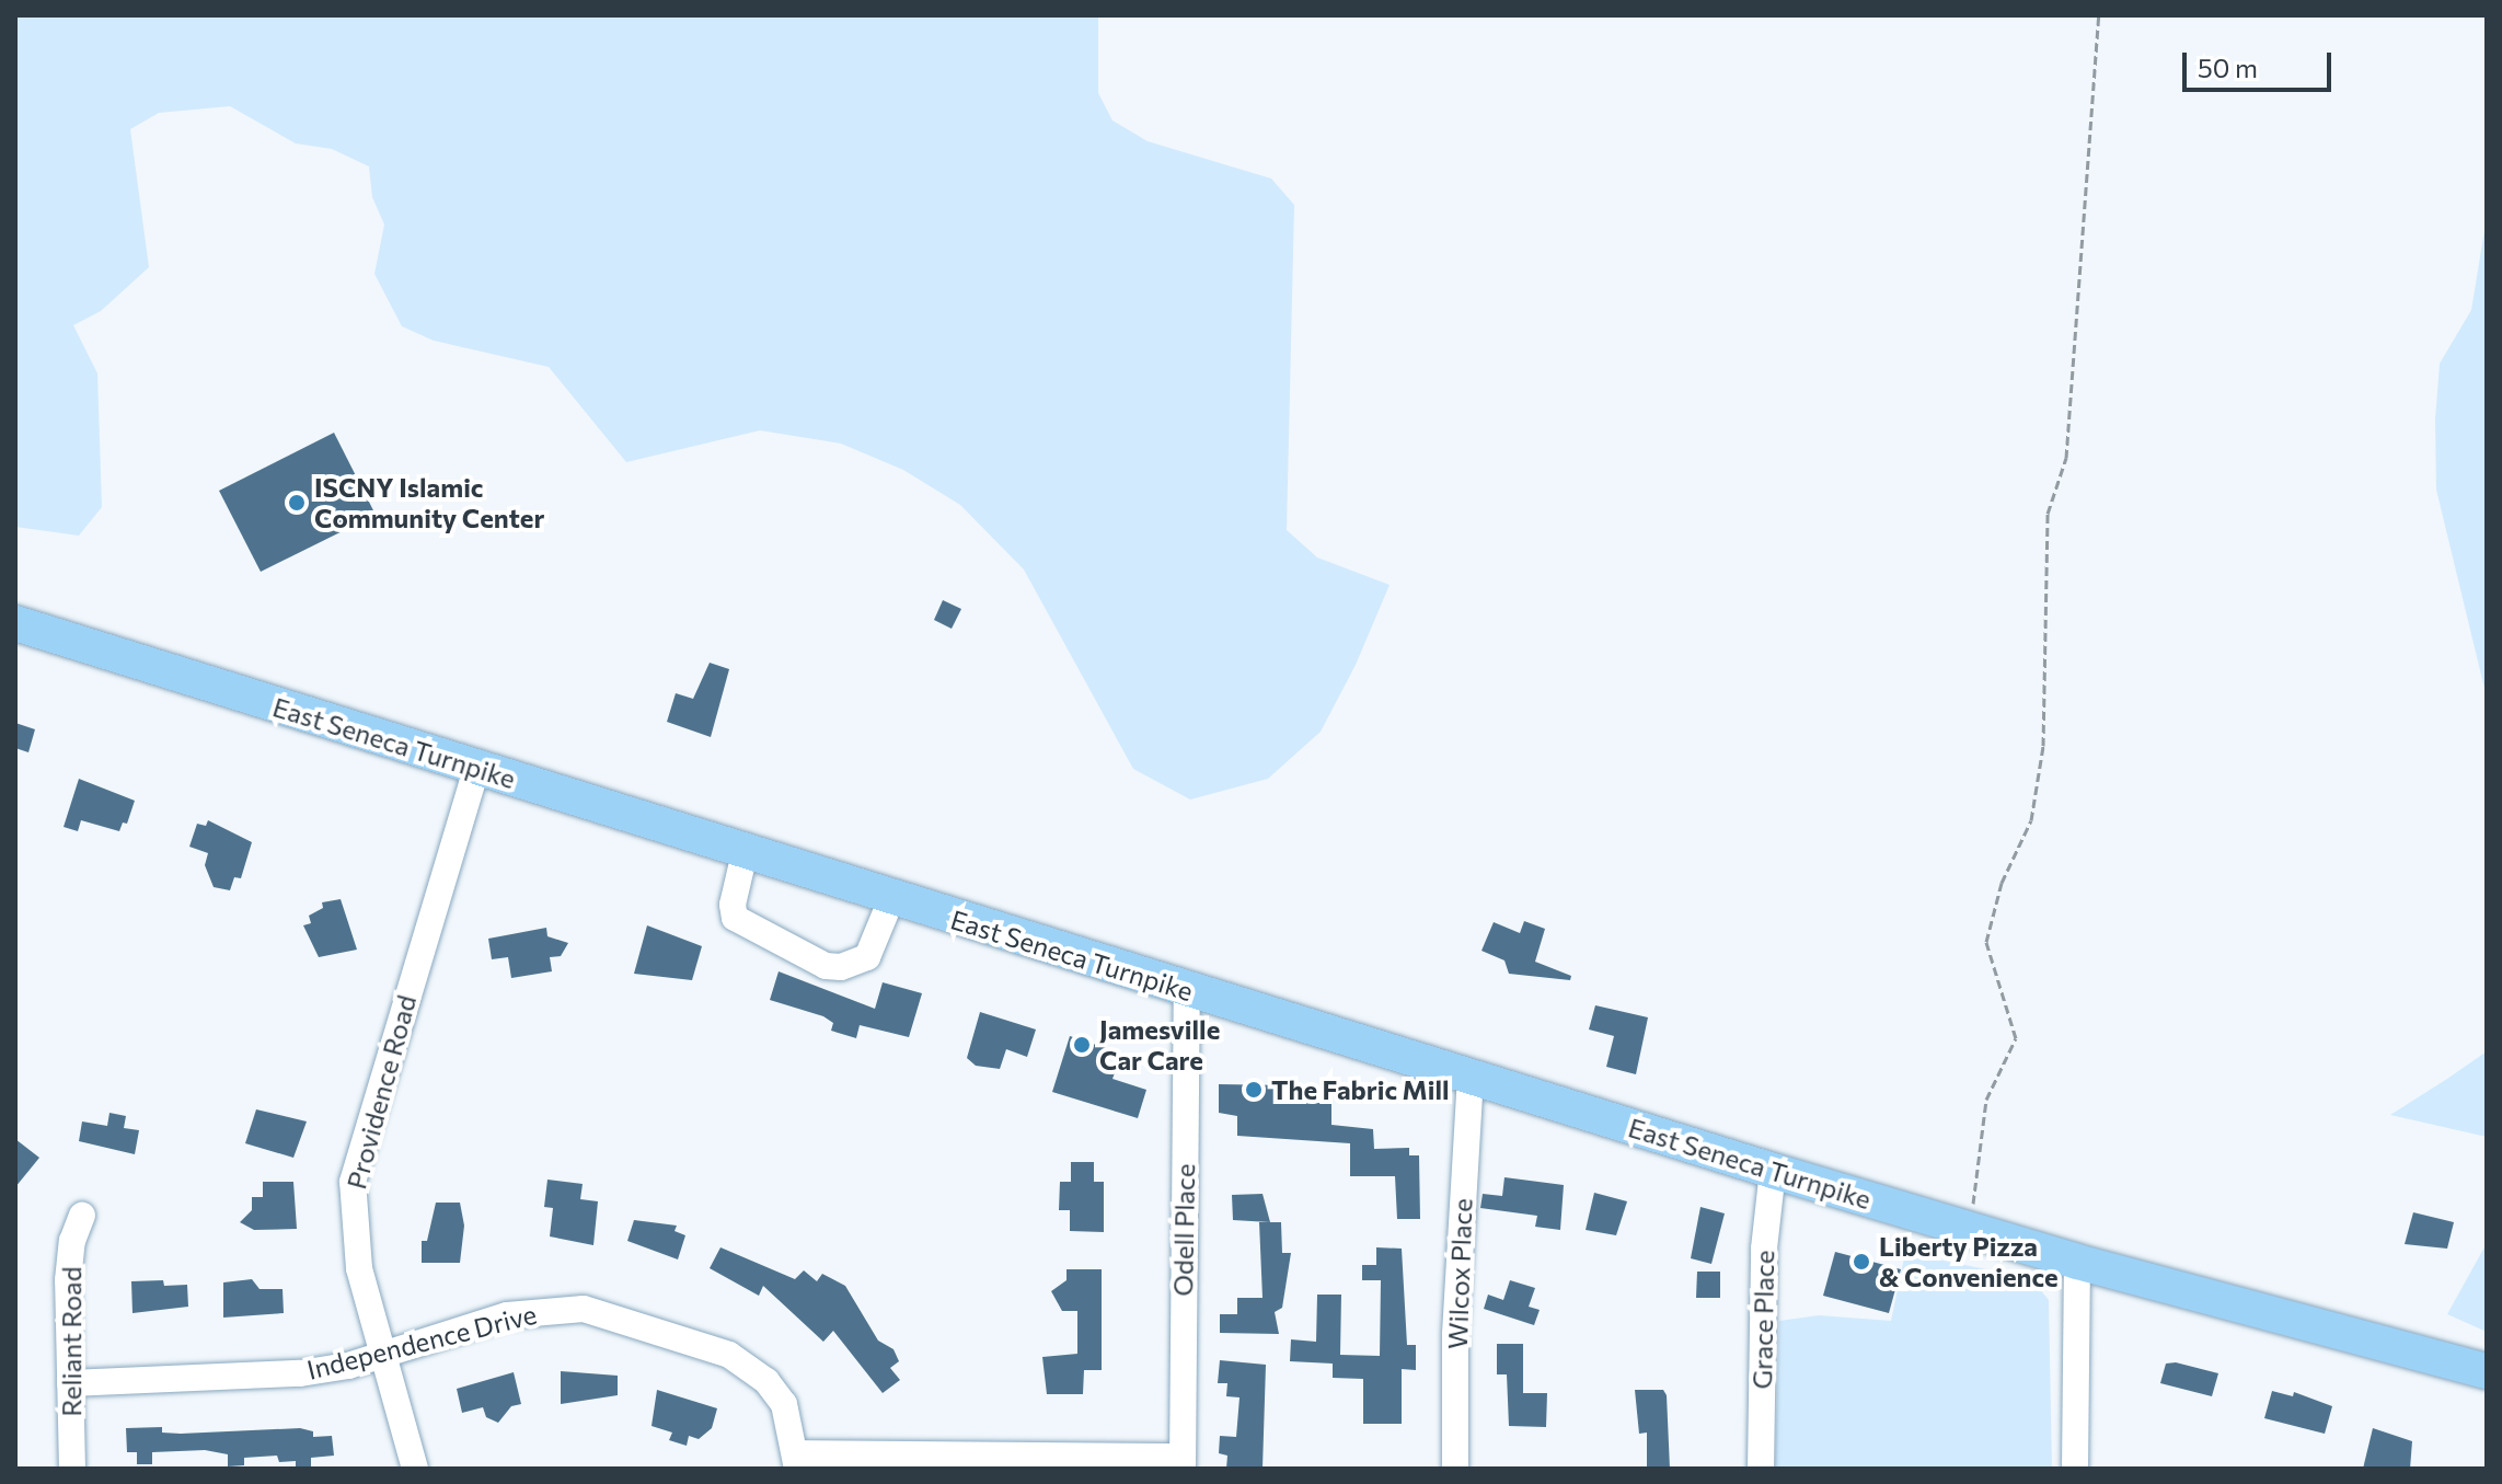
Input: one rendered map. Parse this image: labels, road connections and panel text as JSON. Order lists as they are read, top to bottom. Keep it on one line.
{"streets":{"main road":["East Seneca Turnpike"],"street":["Providence Road","Odell Place","Wilcox Place","Grace Place","Reliant Road","Independence Drive"]},"crossings":[["East Seneca Turnpike","Providence Road"],["East Seneca Turnpike","Odell Place"],["East Seneca Turnpike","Wilcox Place"],["East Seneca Turnpike","Grace Place"],["Providence Road","Independence Drive"],["Reliant Road","Independence Drive"]],"places":["ISCNY Islamic Community Center","Jamesville Car Care","The Fabric Mill","Liberty Pizza & Convenience"],"scale_bar":"50 m"}
